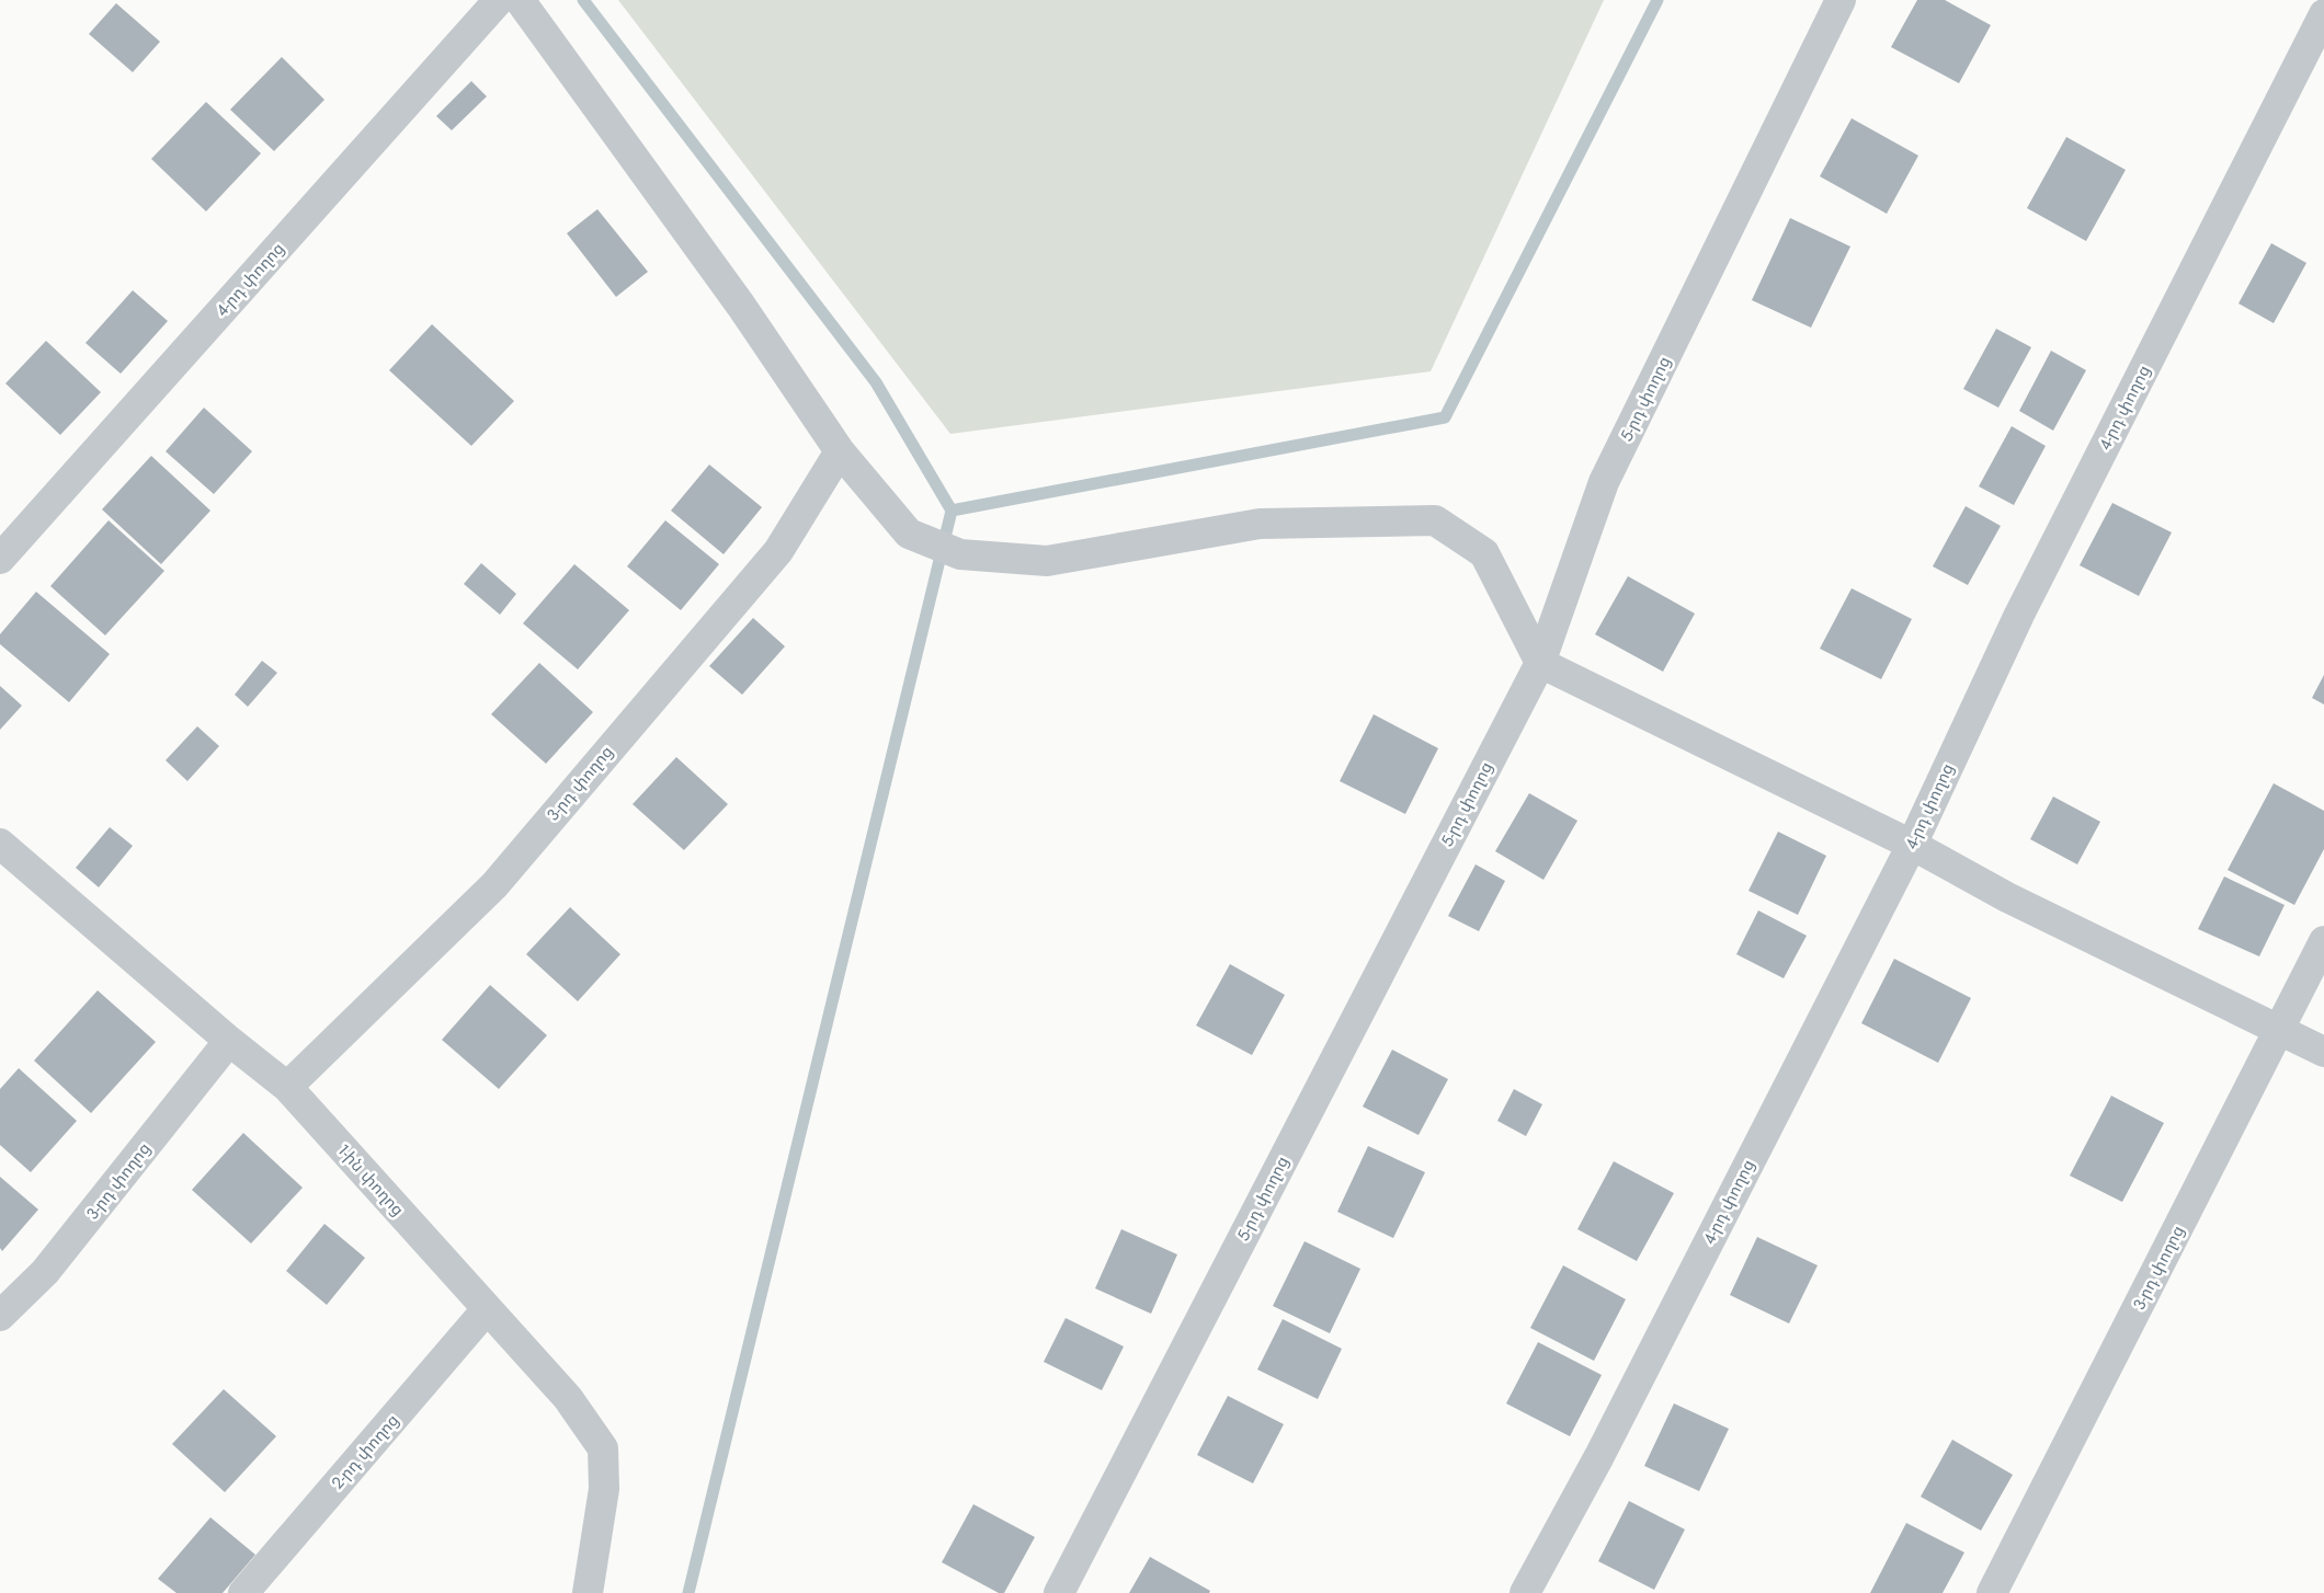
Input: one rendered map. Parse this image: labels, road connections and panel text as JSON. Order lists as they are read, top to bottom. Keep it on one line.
{"streets":{"street":["4-րդ փողոց","5-րդ փողոց","3-րդ փողոց","1-ին փողոց","2-րդ փողոց"]},"crossings":[["3-րդ փողոց","1-ին փողոց"],["1-ին փողոց","2-րդ փողոց"]]}
